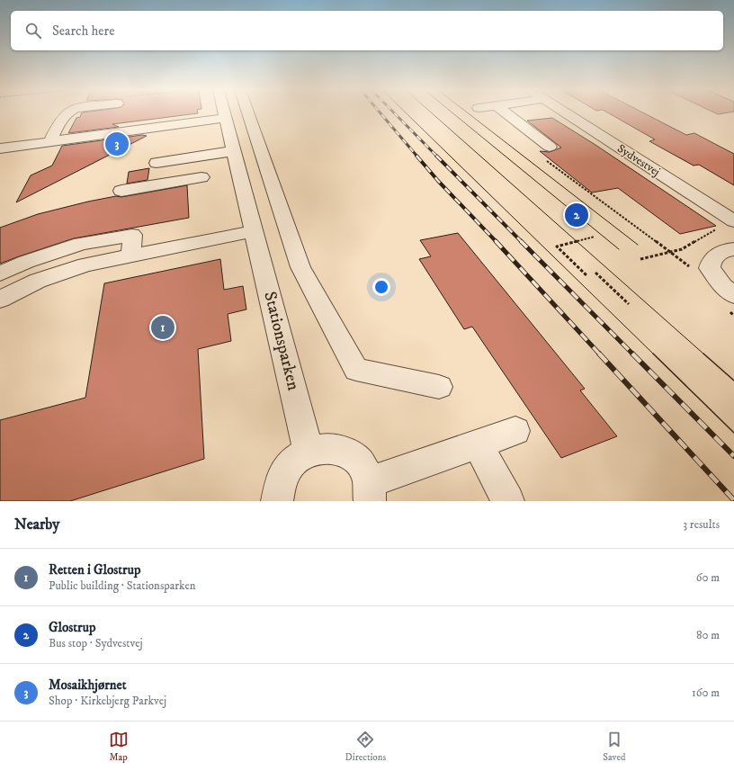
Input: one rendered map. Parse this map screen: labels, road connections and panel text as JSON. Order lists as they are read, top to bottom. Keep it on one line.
{"streets":{"street":["Sydvestvej","Stationsparken"]},"page":{"search":"Search here","pins":["3","2","1"],"heading":["Nearby","3 results"],"list":[{"mark":"1","name":"Retten i Glostrup","note":"Public building · Stationsparken","value":"60 m"},{"mark":"2","name":"Glostrup","note":"Bus stop · Sydvestvej","value":"80 m"},{"mark":"3","name":"Mosaikhjørnet","note":"Shop · Kirkebjerg Parkvej","value":"160 m"}],"nav":["Map","Directions","Saved"]}}
